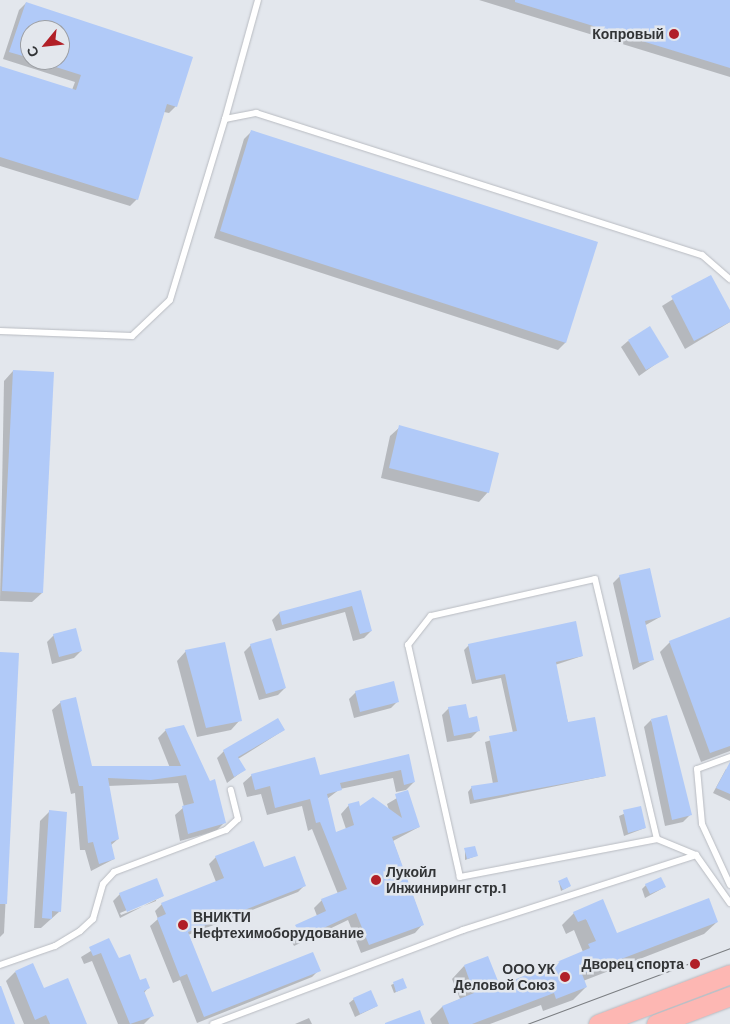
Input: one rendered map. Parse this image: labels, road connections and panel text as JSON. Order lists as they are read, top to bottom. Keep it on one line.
{"places":["Копровый","Лукойл Инжиниринг стр.1","ВНИКТИ Нефтехимоборудование","Дворец спорта","ООО УК Деловой Союз"],"north":"bottom left"}
